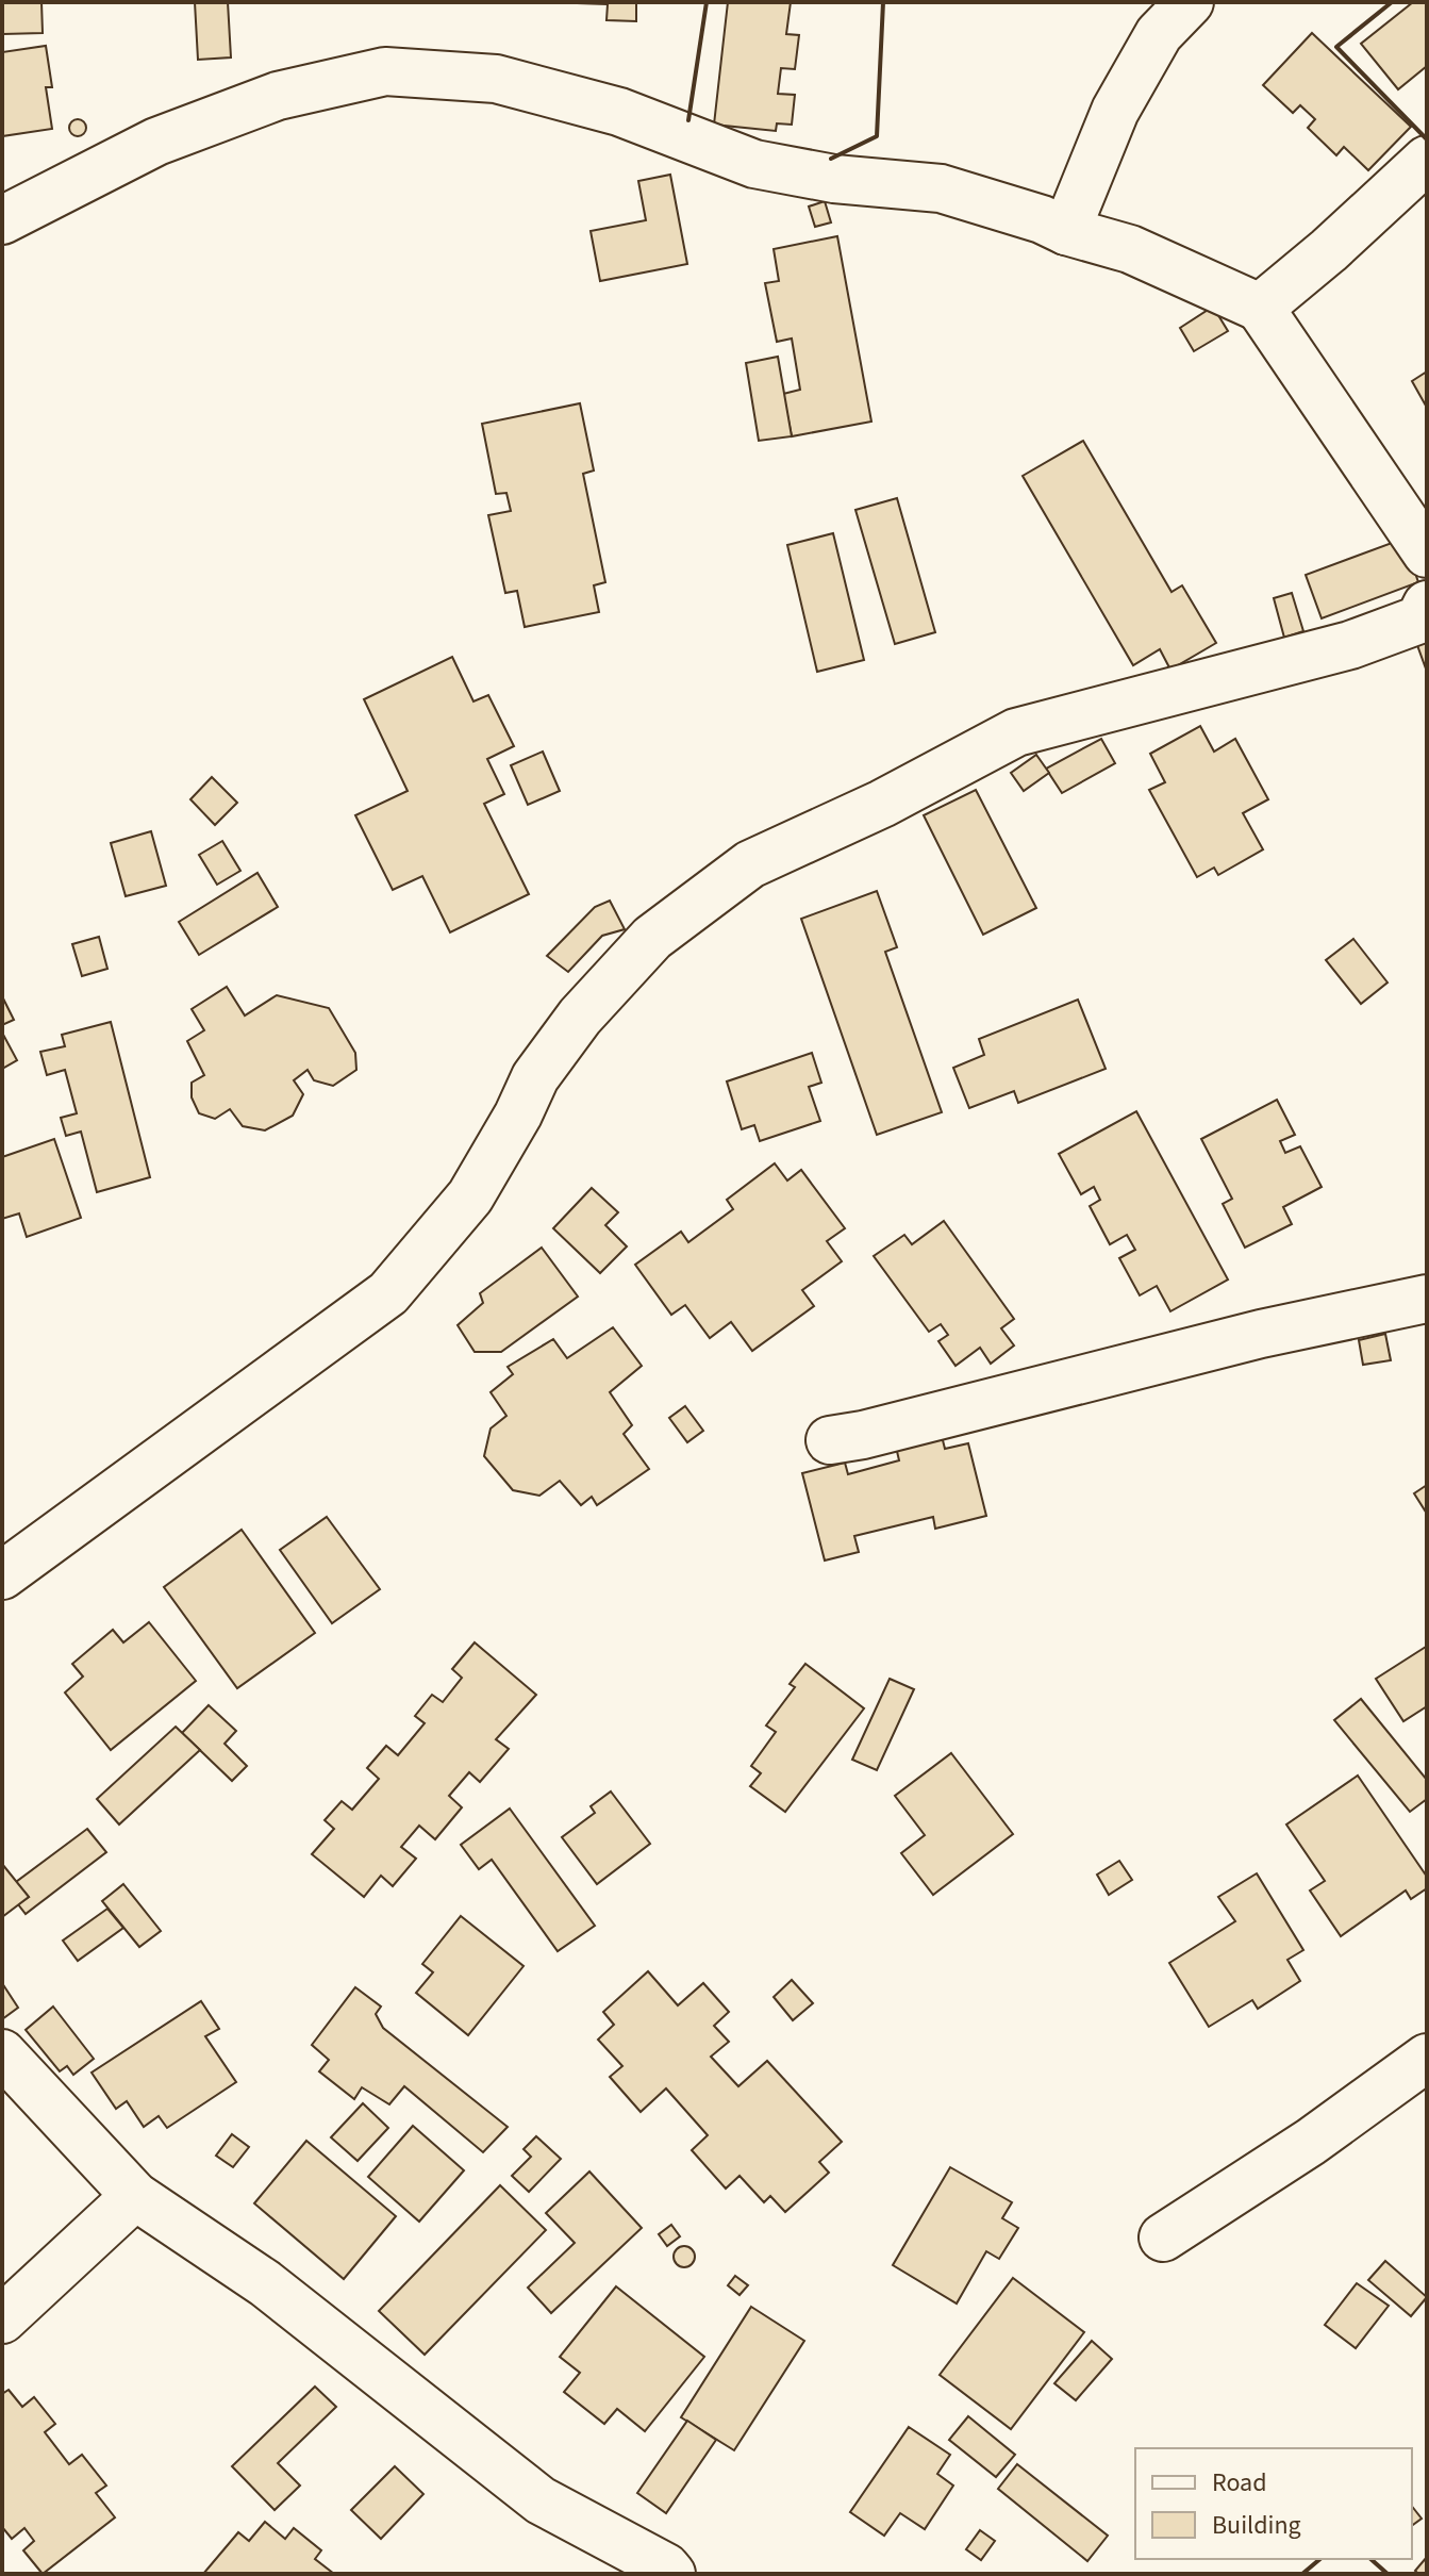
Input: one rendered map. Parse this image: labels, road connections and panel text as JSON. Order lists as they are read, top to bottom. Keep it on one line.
{"legend":["Road","Building"]}
